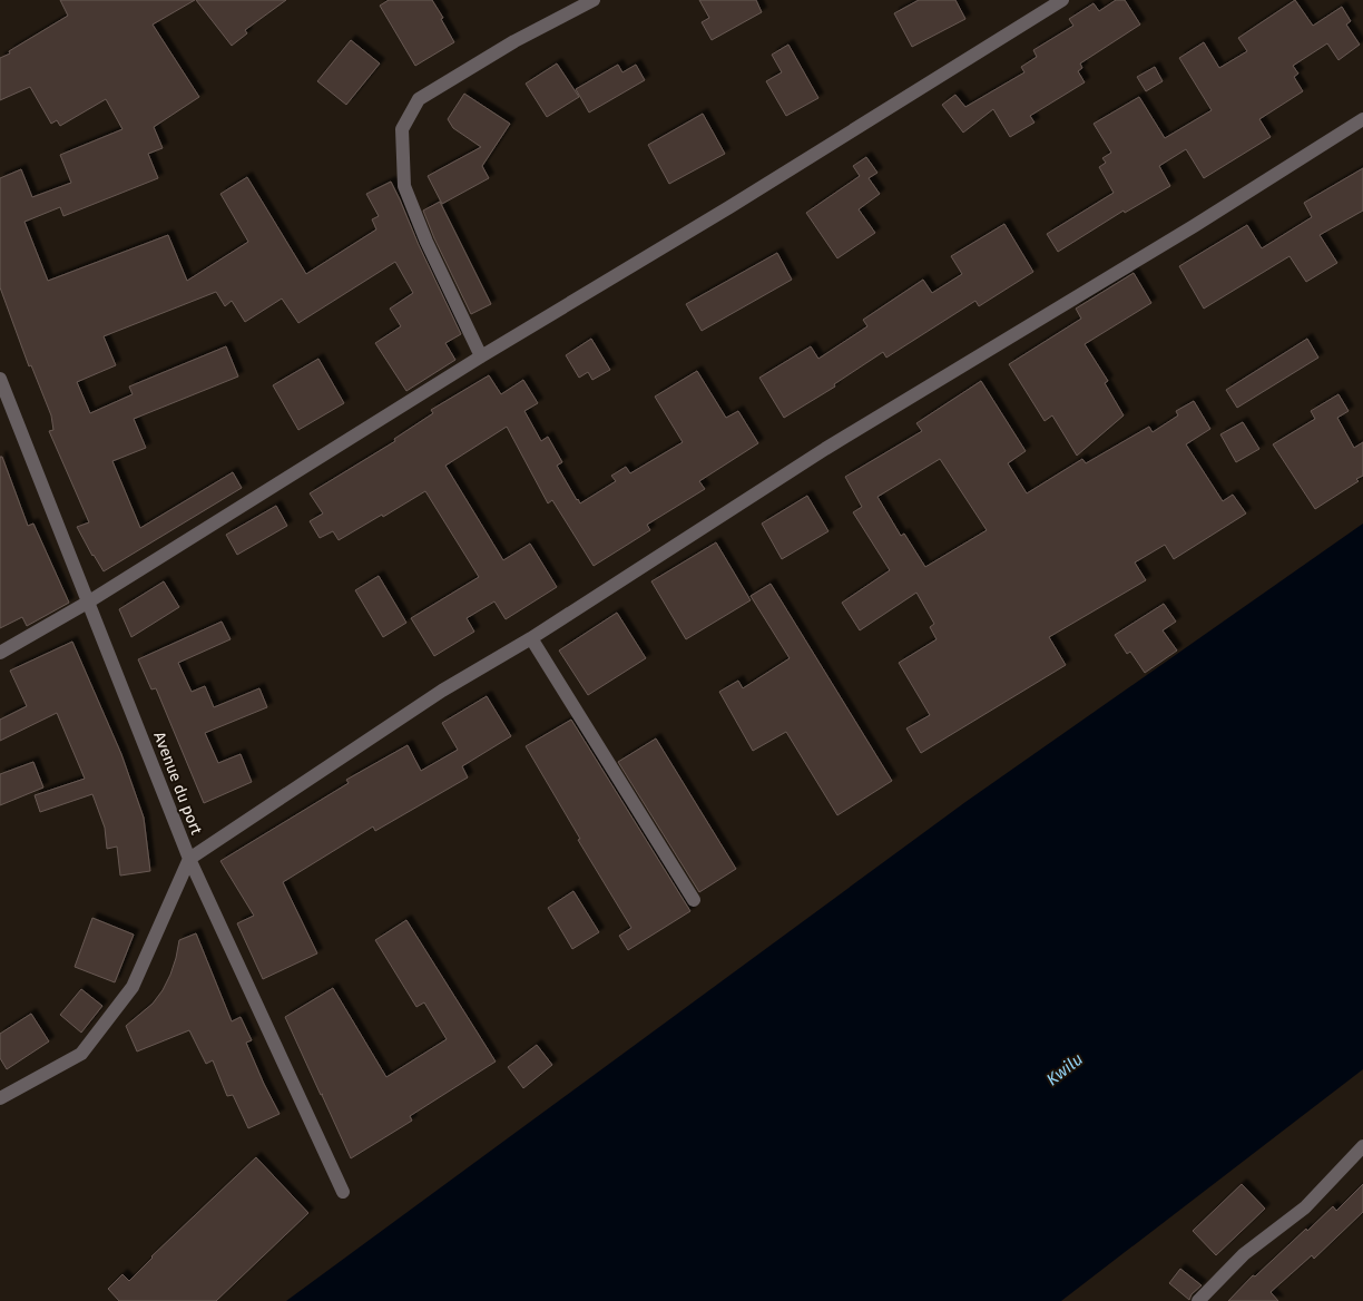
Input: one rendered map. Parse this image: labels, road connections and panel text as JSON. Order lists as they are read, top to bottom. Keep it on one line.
{"streets":{"street":["Avenue du port"]},"water":["Kwilu"]}
